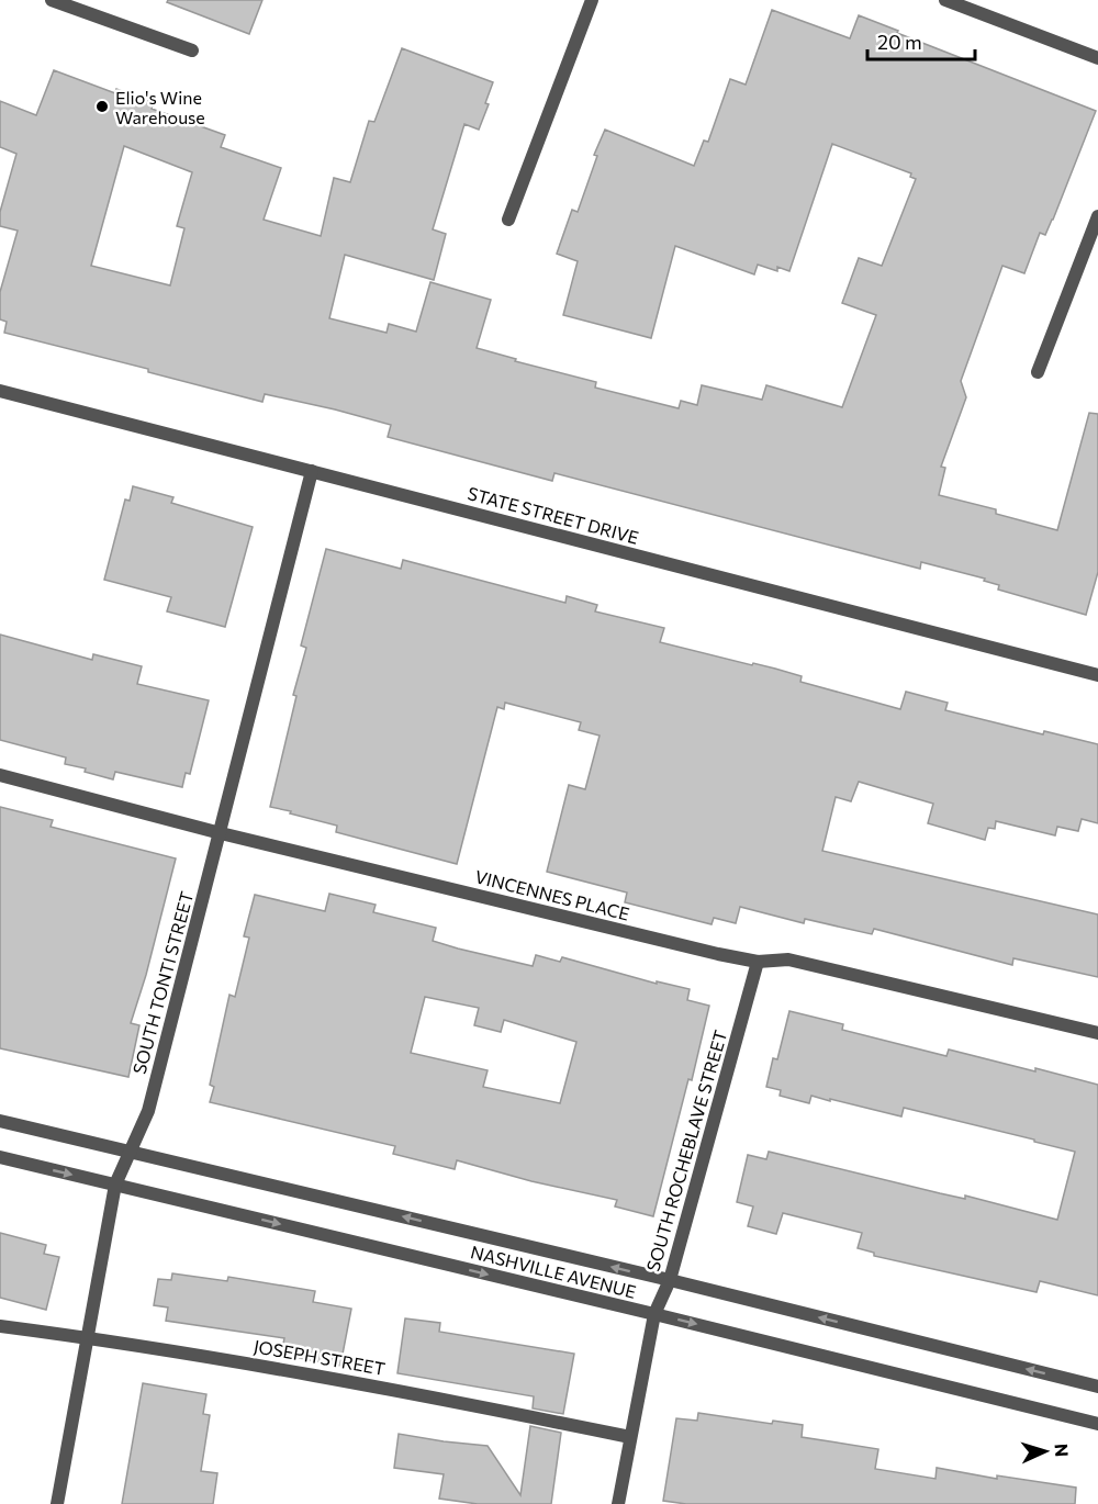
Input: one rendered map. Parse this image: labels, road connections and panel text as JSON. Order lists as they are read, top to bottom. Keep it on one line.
{"streets":{"street":["STATE STREET DRIVE","VINCENNES PLACE","SOUTH TONTI STREET","SOUTH ROCHEBLAVE STREET","NASHVILLE AVENUE","JOSEPH STREET"]},"crossings":[["STATE STREET DRIVE","SOUTH TONTI STREET"],["VINCENNES PLACE","SOUTH TONTI STREET"],["VINCENNES PLACE","SOUTH ROCHEBLAVE STREET"],["SOUTH TONTI STREET","NASHVILLE AVENUE"],["SOUTH TONTI STREET","JOSEPH STREET"],["SOUTH ROCHEBLAVE STREET","NASHVILLE AVENUE"],["SOUTH ROCHEBLAVE STREET","JOSEPH STREET"]],"places":["Elio's Wine Warehouse"],"scale_bar":"20 m","north":"right"}
